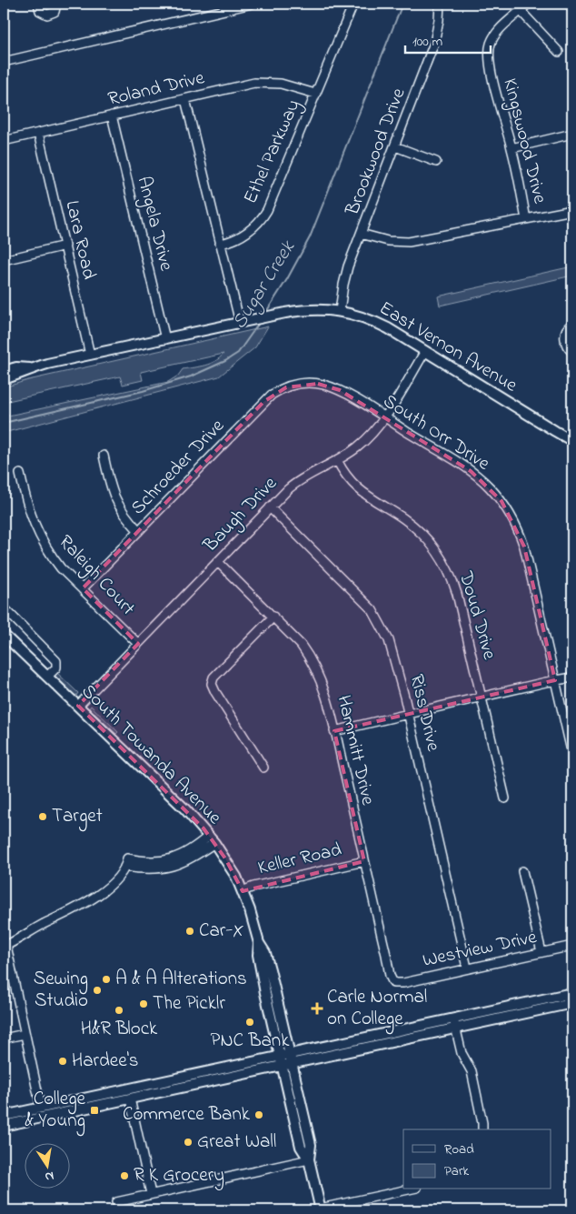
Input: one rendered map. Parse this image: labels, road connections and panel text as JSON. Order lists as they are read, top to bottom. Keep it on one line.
{"streets":{"main road":["East Vernon Avenue","South Towanda Avenue"],"street":["Roland Drive","Kingswood Drive","Ethel Parkway","Brookwood Drive","Angela Drive","Lara Road","South Orr Drive","Schroeder Drive","Baugh Drive","Raleigh Court","Doud Drive","Riss Drive","Hammitt Drive","Keller Road","Westview Drive"]},"crossings":[["Roland Drive","Ethel Parkway"],["Roland Drive","Angela Drive"],["Roland Drive","Lara Road"],["Brookwood Drive","East Vernon Avenue"],["Angela Drive","East Vernon Avenue"],["Lara Road","East Vernon Avenue"],["East Vernon Avenue","Baugh Drive"],["South Orr Drive","Schroeder Drive"],["South Orr Drive","Baugh Drive"],["Schroeder Drive","Raleigh Court"],["Baugh Drive","Raleigh Court"],["Baugh Drive","Doud Drive"],["Baugh Drive","Riss Drive"],["Baugh Drive","Hammitt Drive"],["Baugh Drive","South Towanda Avenue"],["Riss Drive","Westview Drive"],["Hammitt Drive","Keller Road"],["Hammitt Drive","Westview Drive"],["South Towanda Avenue","Keller Road"]],"water":["Sugar Creek"],"places":{"other":["Target","Car-X","A & A Alterations","Sewing Studio","The Picklr","H&R Block","PNC Bank","Hardee's","Commerce Bank","Great Wall","R K Grocery"],"health":["Carle Normal on College"],"transit":["College & Young"]},"legend":["Road","Park"],"scale_bar":"100 m","north":"bottom"}
